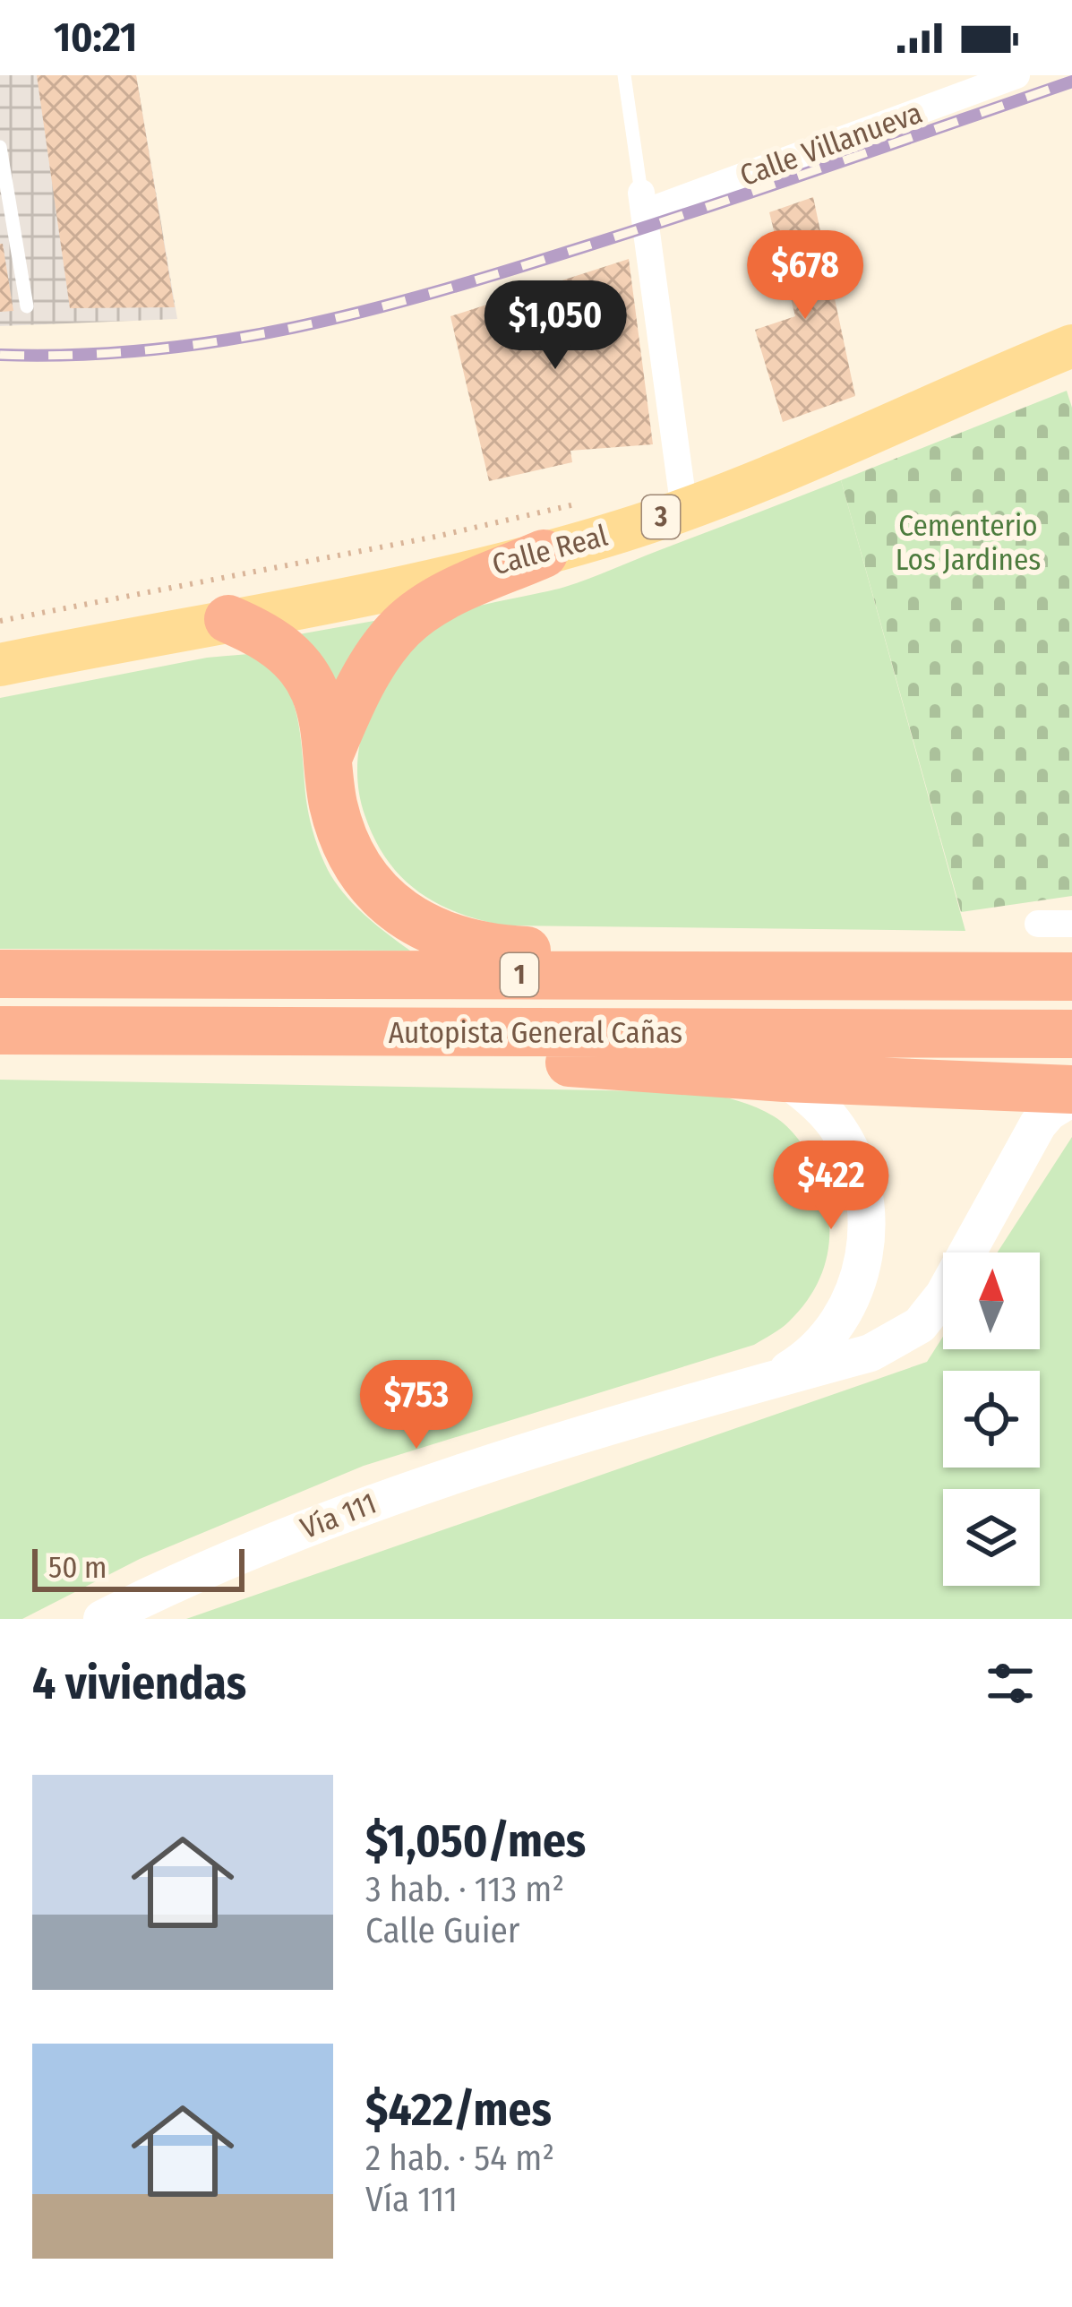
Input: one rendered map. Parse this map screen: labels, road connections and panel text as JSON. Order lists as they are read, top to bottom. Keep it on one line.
{"streets":{"highway":["1","Autopista General Cañas"],"main road":["3","Calle Real","Vía 111"],"street":["Calle Villanueva"]},"parks":["Cementerio Los Jardines"],"scale_bar":"50 m","north":"top","page":{"status":"10:21","price":["$678","$1,050","$422","$753"],"scale":"50 m","heading":"4 viviendas","list":[{"name":"$1,050/mes","note":"3 hab. · 113 m² · Calle Guier"},{"name":"$422/mes","note":"2 hab. · 54 m² · Vía 111"}]}}
